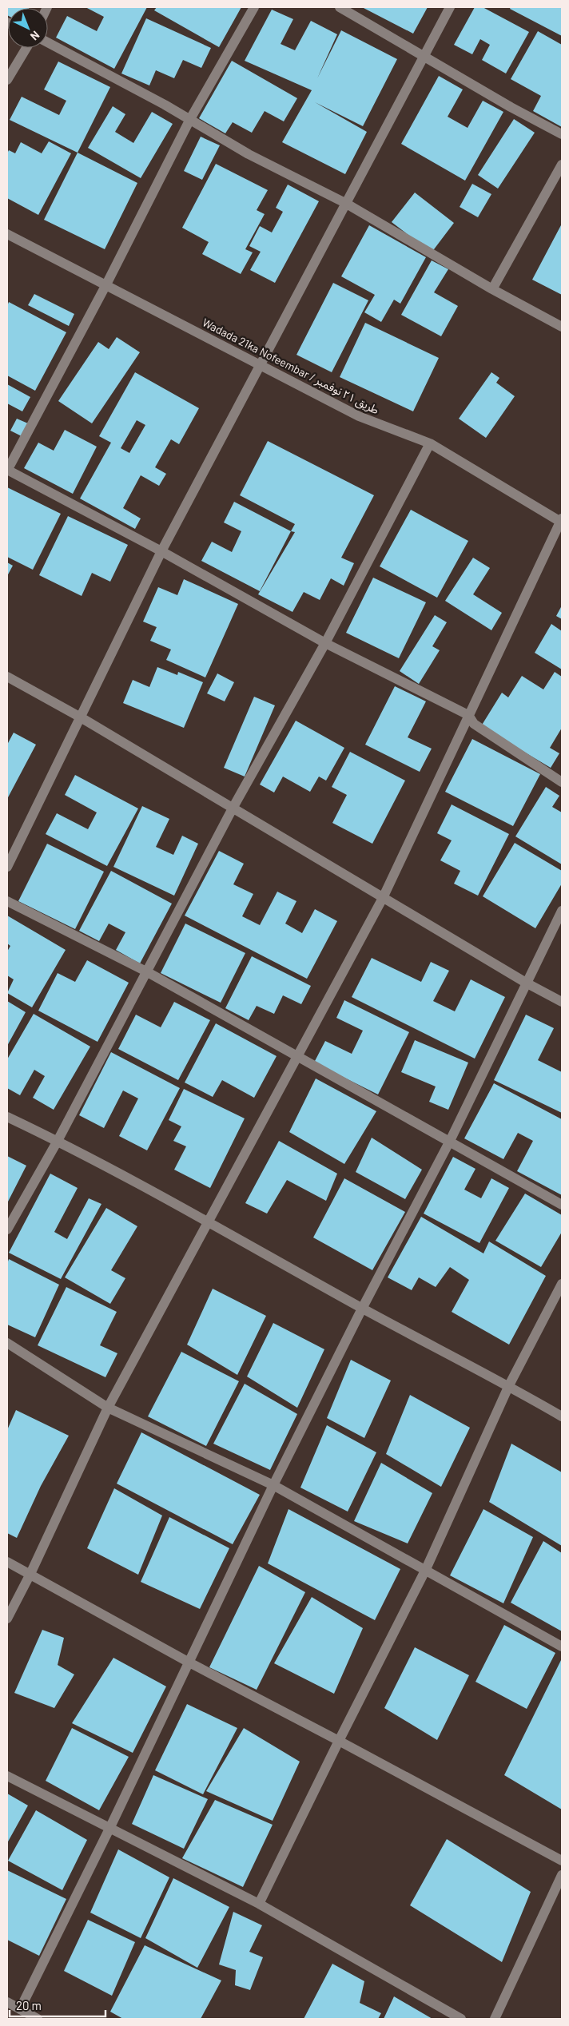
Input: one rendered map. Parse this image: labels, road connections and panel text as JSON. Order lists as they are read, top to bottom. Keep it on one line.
{"streets":{"street":["Wadada 21ka Nofeembar / طريق ٢١ نوفمبر"]},"scale_bar":"20 m","north":"bottom right"}
